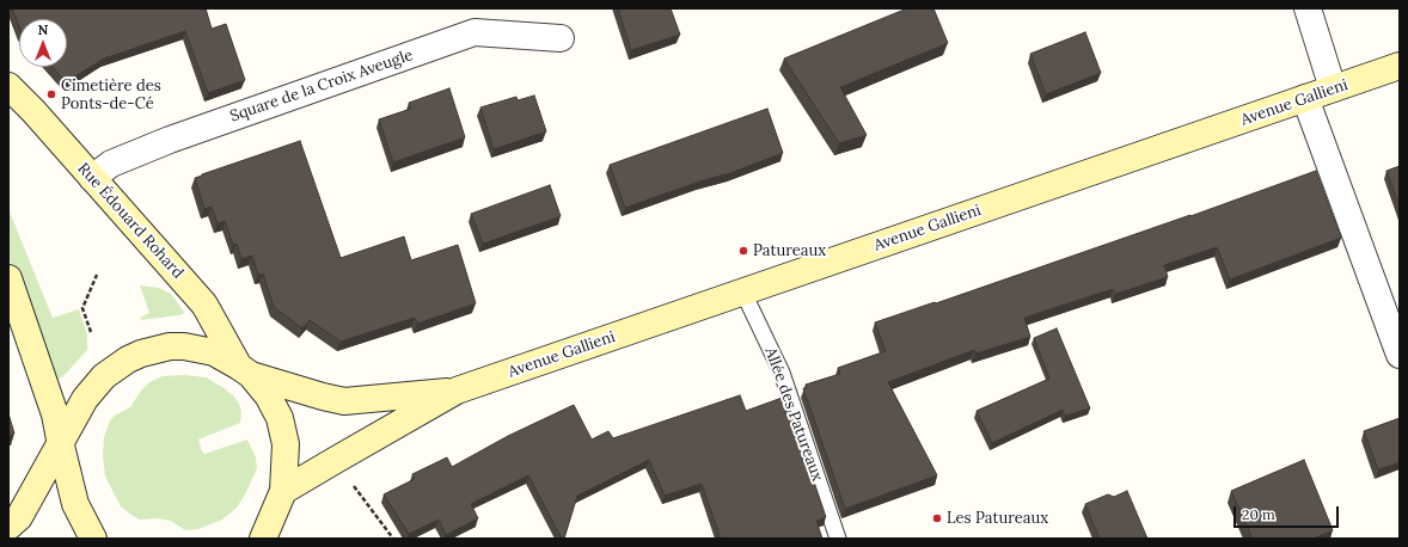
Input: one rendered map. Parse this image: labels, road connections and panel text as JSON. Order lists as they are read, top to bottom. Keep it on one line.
{"streets":{"main road":["Avenue Gallieni","Rue Édouard Rohard"],"street":["Square de la Croix Aveugle"],"lane":["Allée des Patureaux"]},"crossings":[["Square de la Croix Aveugle","Rue Édouard Rohard"],["Avenue Gallieni","Rue Édouard Rohard"],["Avenue Gallieni","Allée des Patureaux"]],"places":["Cimetière des Ponts-de-Cé","Patureaux","Les Patureaux"],"scale_bar":"20 m","north":"top"}
